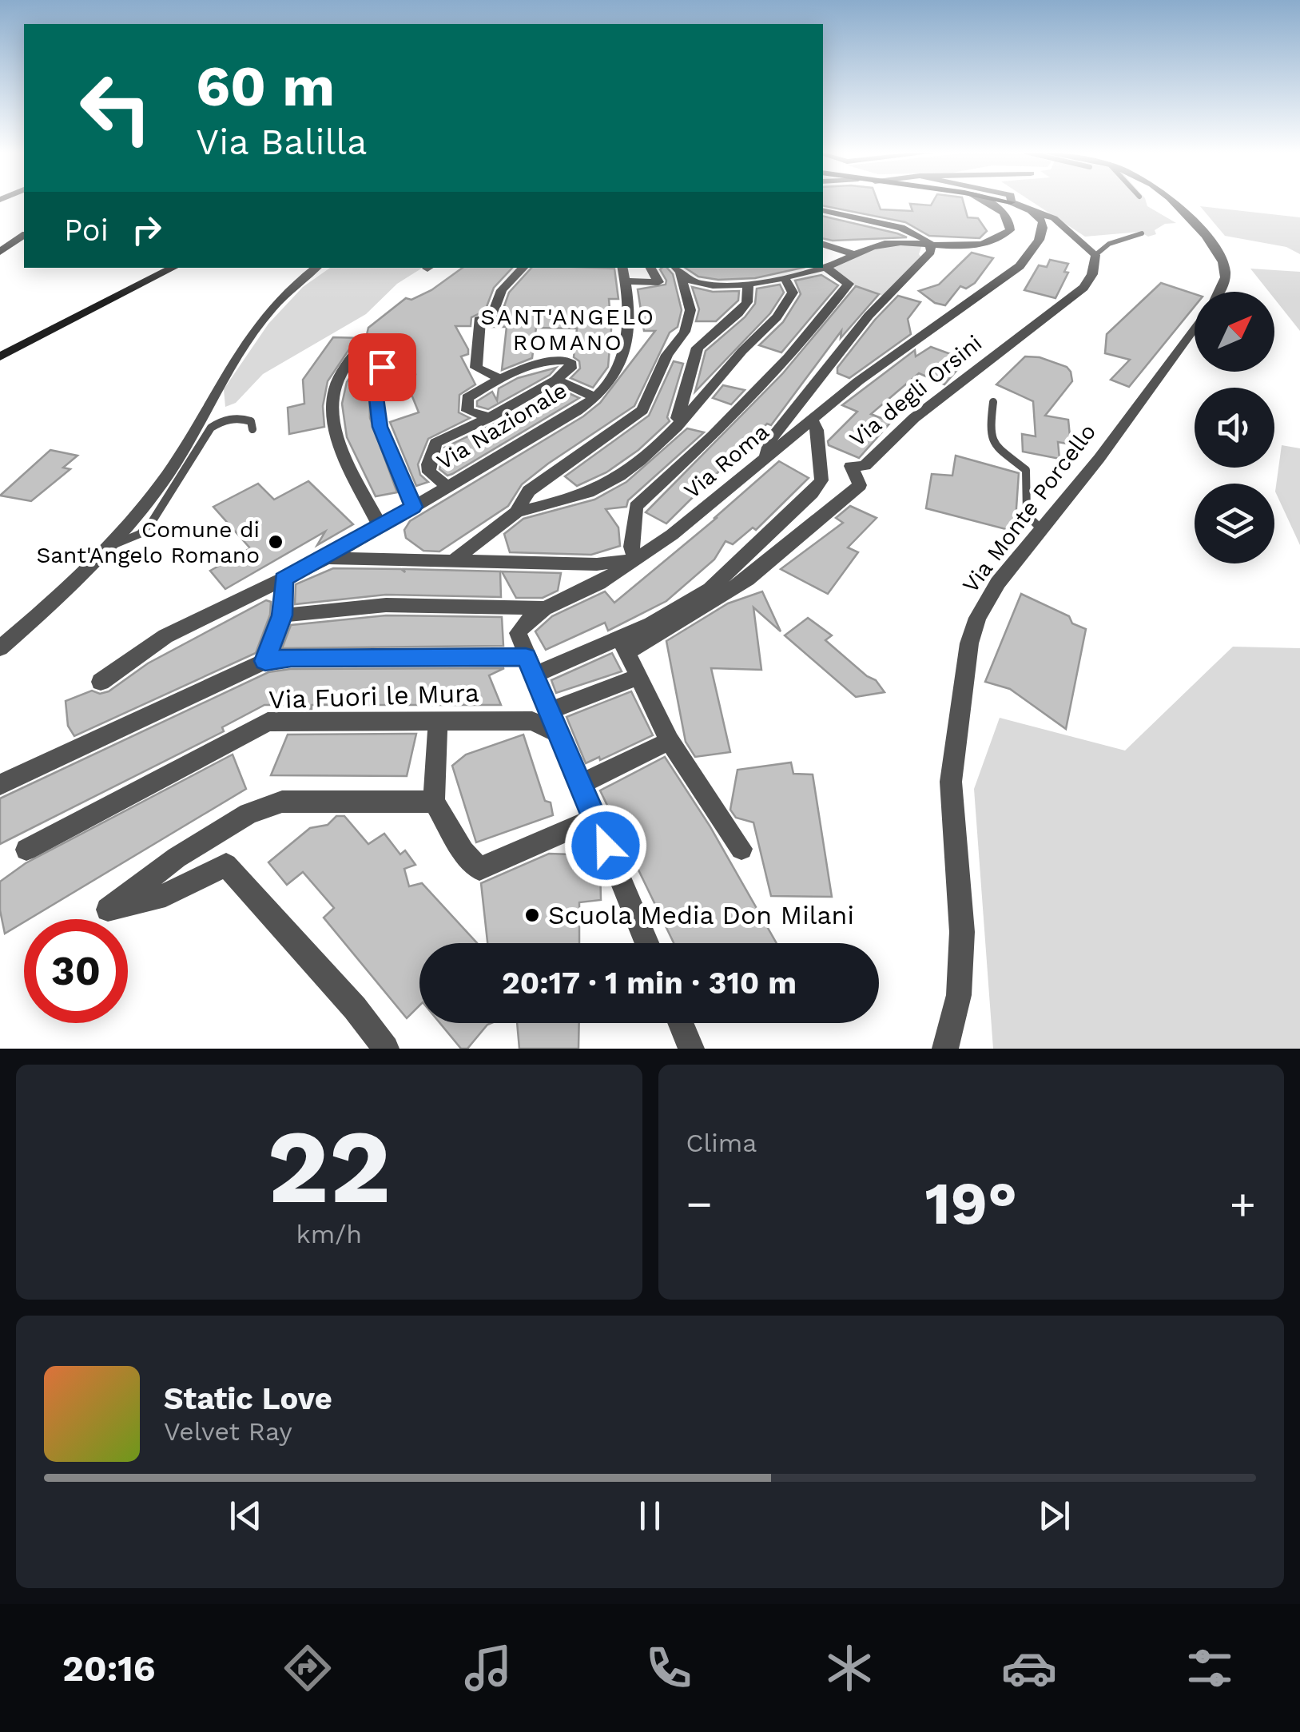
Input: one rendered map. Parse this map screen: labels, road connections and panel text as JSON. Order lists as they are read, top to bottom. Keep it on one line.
{"streets":{"street":["Via degli Orsini","Via Nazionale","Via Roma","Via Monte Porcello","Via Fuori le Mura"]},"crossings":[["Via Nazionale","Via Roma"]],"districts":["SANT'ANGELO ROMANO"],"places":["Comune di Sant'Angelo Romano","Scuola Media Don Milani"],"north":"top right","page":{"turn":["60 m","Via Balilla"],"then":"Poi","limit":"30","trip":"20:17 · 1 min · 310 m","tile":[["22","km/h"],"Clima"],"heat":["−","19°","+"],"song":["Static Love","Velvet Ray"],"tabs":"20:16"}}
